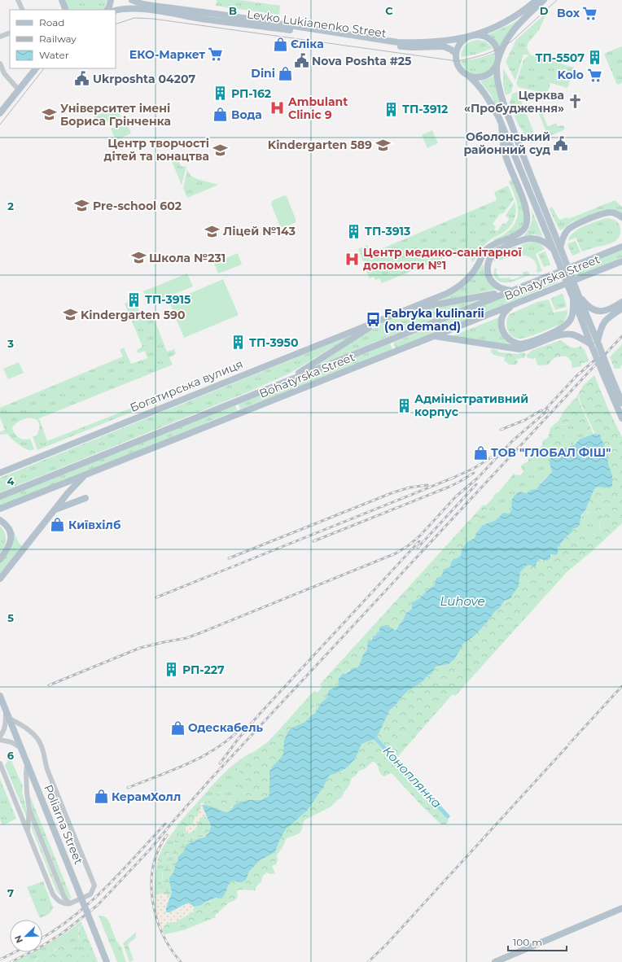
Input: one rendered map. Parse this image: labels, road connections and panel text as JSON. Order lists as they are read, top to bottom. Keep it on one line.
{"streets":{"main road":["Levko Lukianenko Street","Bohatyrska Street","Богатирська вулиця","Poliarna Street"]},"crossings":[["Bohatyrska Street","Богатирська вулиця"]],"water":["Luhove","Коноплянка"],"places":{"supermarket":["Box","ЕКО-Маркет","Kolo"],"shop":["Єліка","Dini","Вода","ТОВ \"ГЛОБАЛ ФІШ\"","Київхілб","Одескабель","КерамХолл"],"building":["ТП-5507","РП-162","ТП-3912","ТП-3913","ТП-3915","ТП-3950","Адміністративний корпус","РП-227"],"public building":["Nova Poshta #25","Ukrposhta 04207","Оболонський районний суд"],"church":["Церква «Пробудження»"],"hospital":["Ambulant Clinic 9","Центр медико-санітарної допомоги №1"],"school or university":["Університет імені Бориса Грінченка","Kindergarten 589","Центр творчості дітей та юнацтва","Pre-school 602","Ліцей №143","Школа №231","Kindergarten 590"],"bus stop":["Fabryka kulinarii (on demand)"]},"legend":["Road","Railway","Water"],"scale_bar":"100 m","north":"bottom left","grid":{"columns":["B","C","D"],"rows":["2","3","4","5","6","7"]}}
